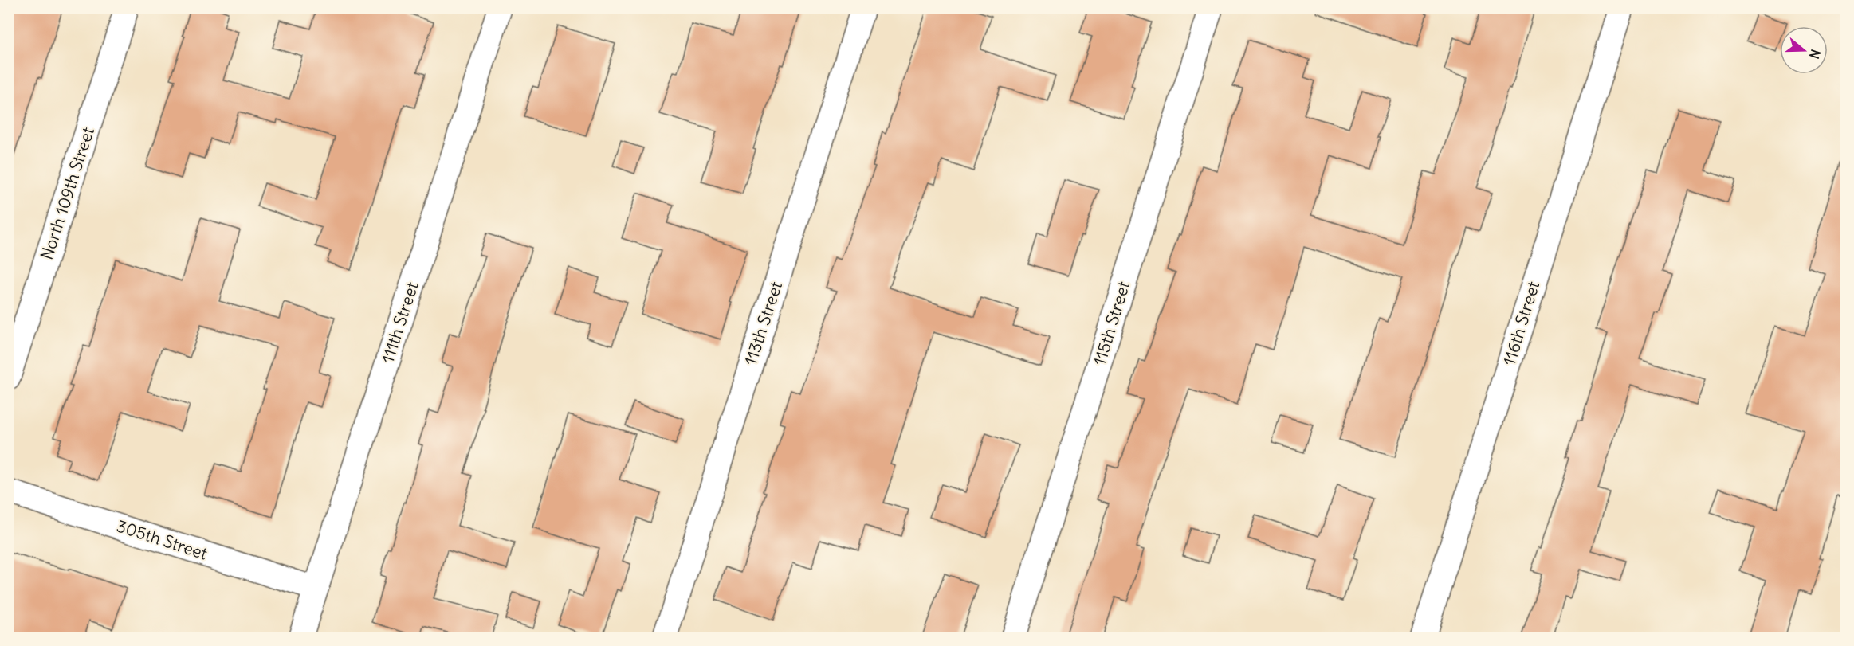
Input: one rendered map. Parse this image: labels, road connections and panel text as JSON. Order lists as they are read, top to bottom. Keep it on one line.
{"streets":{"street":["North 109th Street","111th Street","113th Street","115th Street","116th Street","305th Street"]},"crossings":[["111th Street","305th Street"]],"north":"right"}
